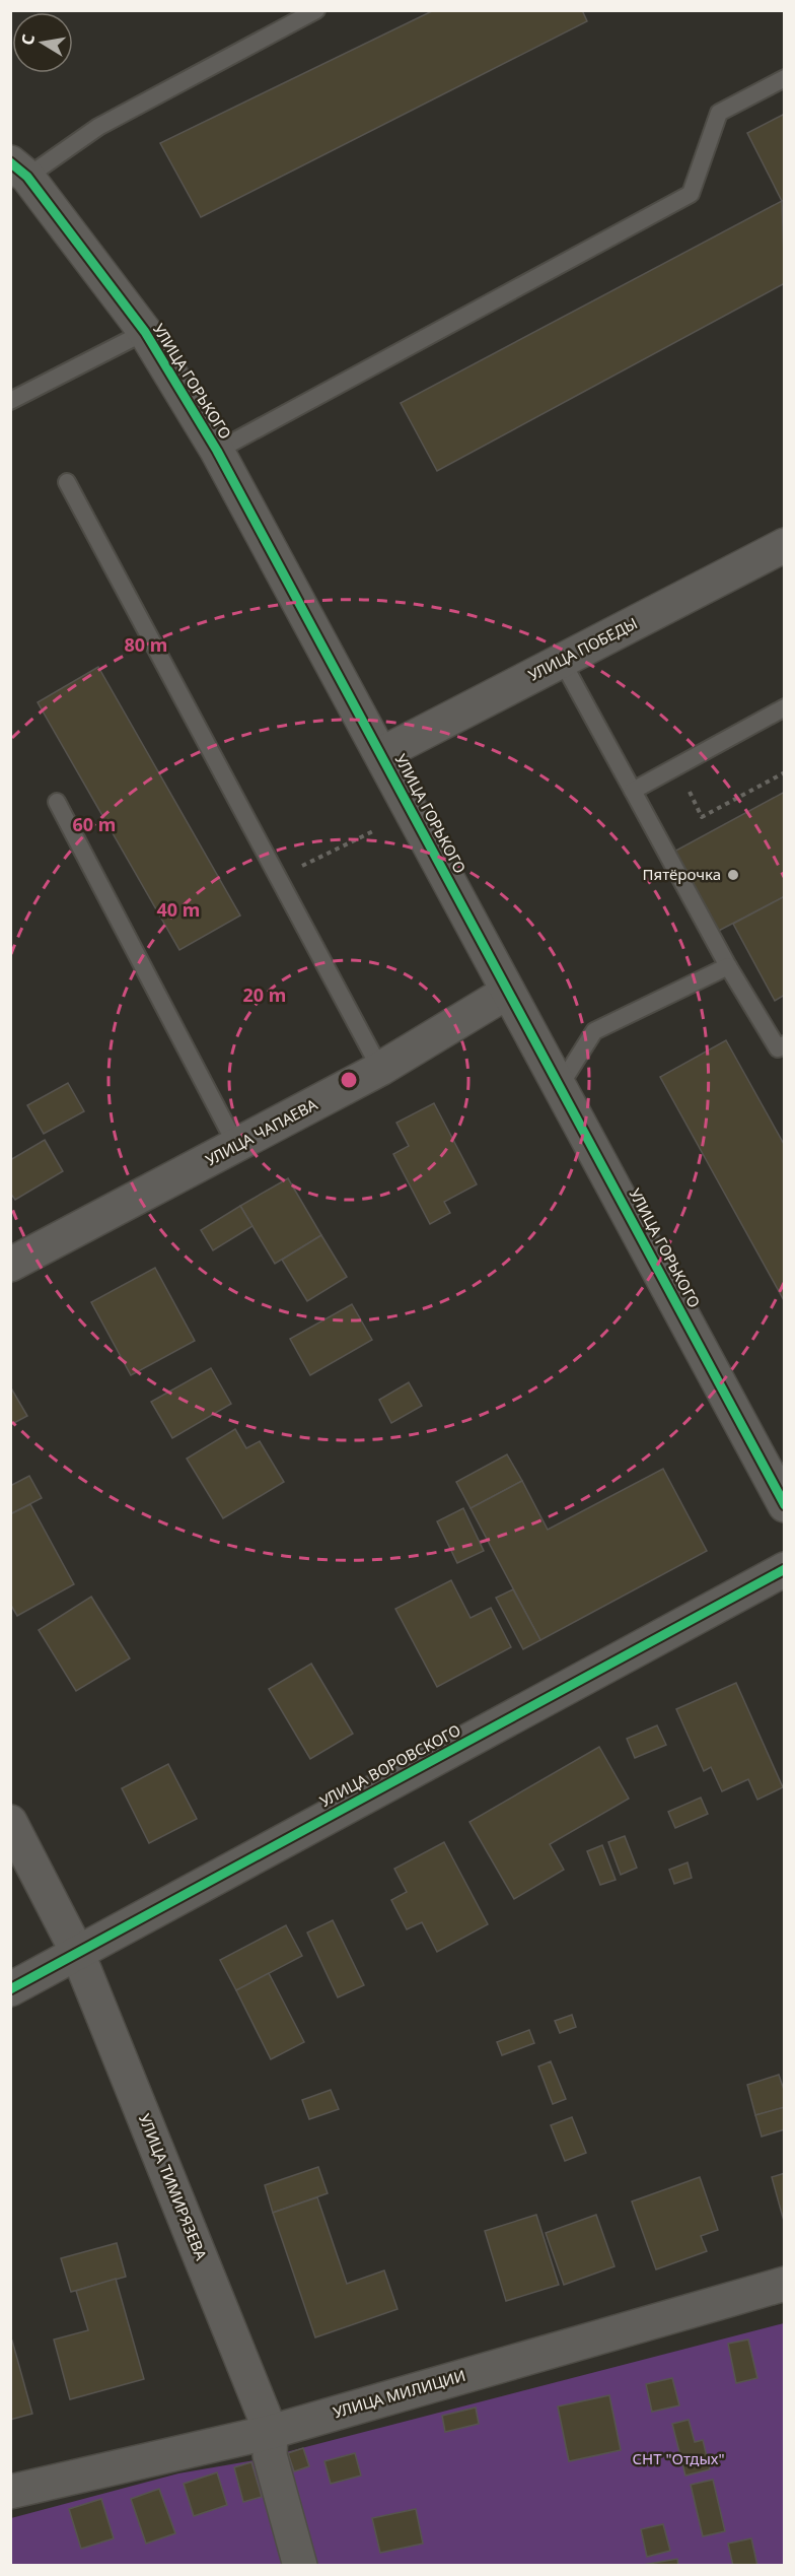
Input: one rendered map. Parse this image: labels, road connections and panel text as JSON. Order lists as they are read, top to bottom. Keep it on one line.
{"streets":{"street":["УЛИЦА ГОРЬКОГО","УЛИЦА ПОБЕДЫ","УЛИЦА ЧАПАЕВА","УЛИЦА ВОРОВСКОГО","УЛИЦА ТИМИРЯЗЕВА","УЛИЦА МИЛИЦИИ"]},"crossings":[["УЛИЦА ГОРЬКОГО","УЛИЦА ПОБЕДЫ"],["УЛИЦА ГОРЬКОГО","УЛИЦА ЧАПАЕВА"],["УЛИЦА ВОРОВСКОГО","УЛИЦА ТИМИРЯЗЕВА"],["УЛИЦА ТИМИРЯЗЕВА","УЛИЦА МИЛИЦИИ"]],"parks":["СНТ \"Отдых\""],"places":["Пятёрочка"],"north":"left","rings":["80 m","60 m","40 m","20 m"]}
